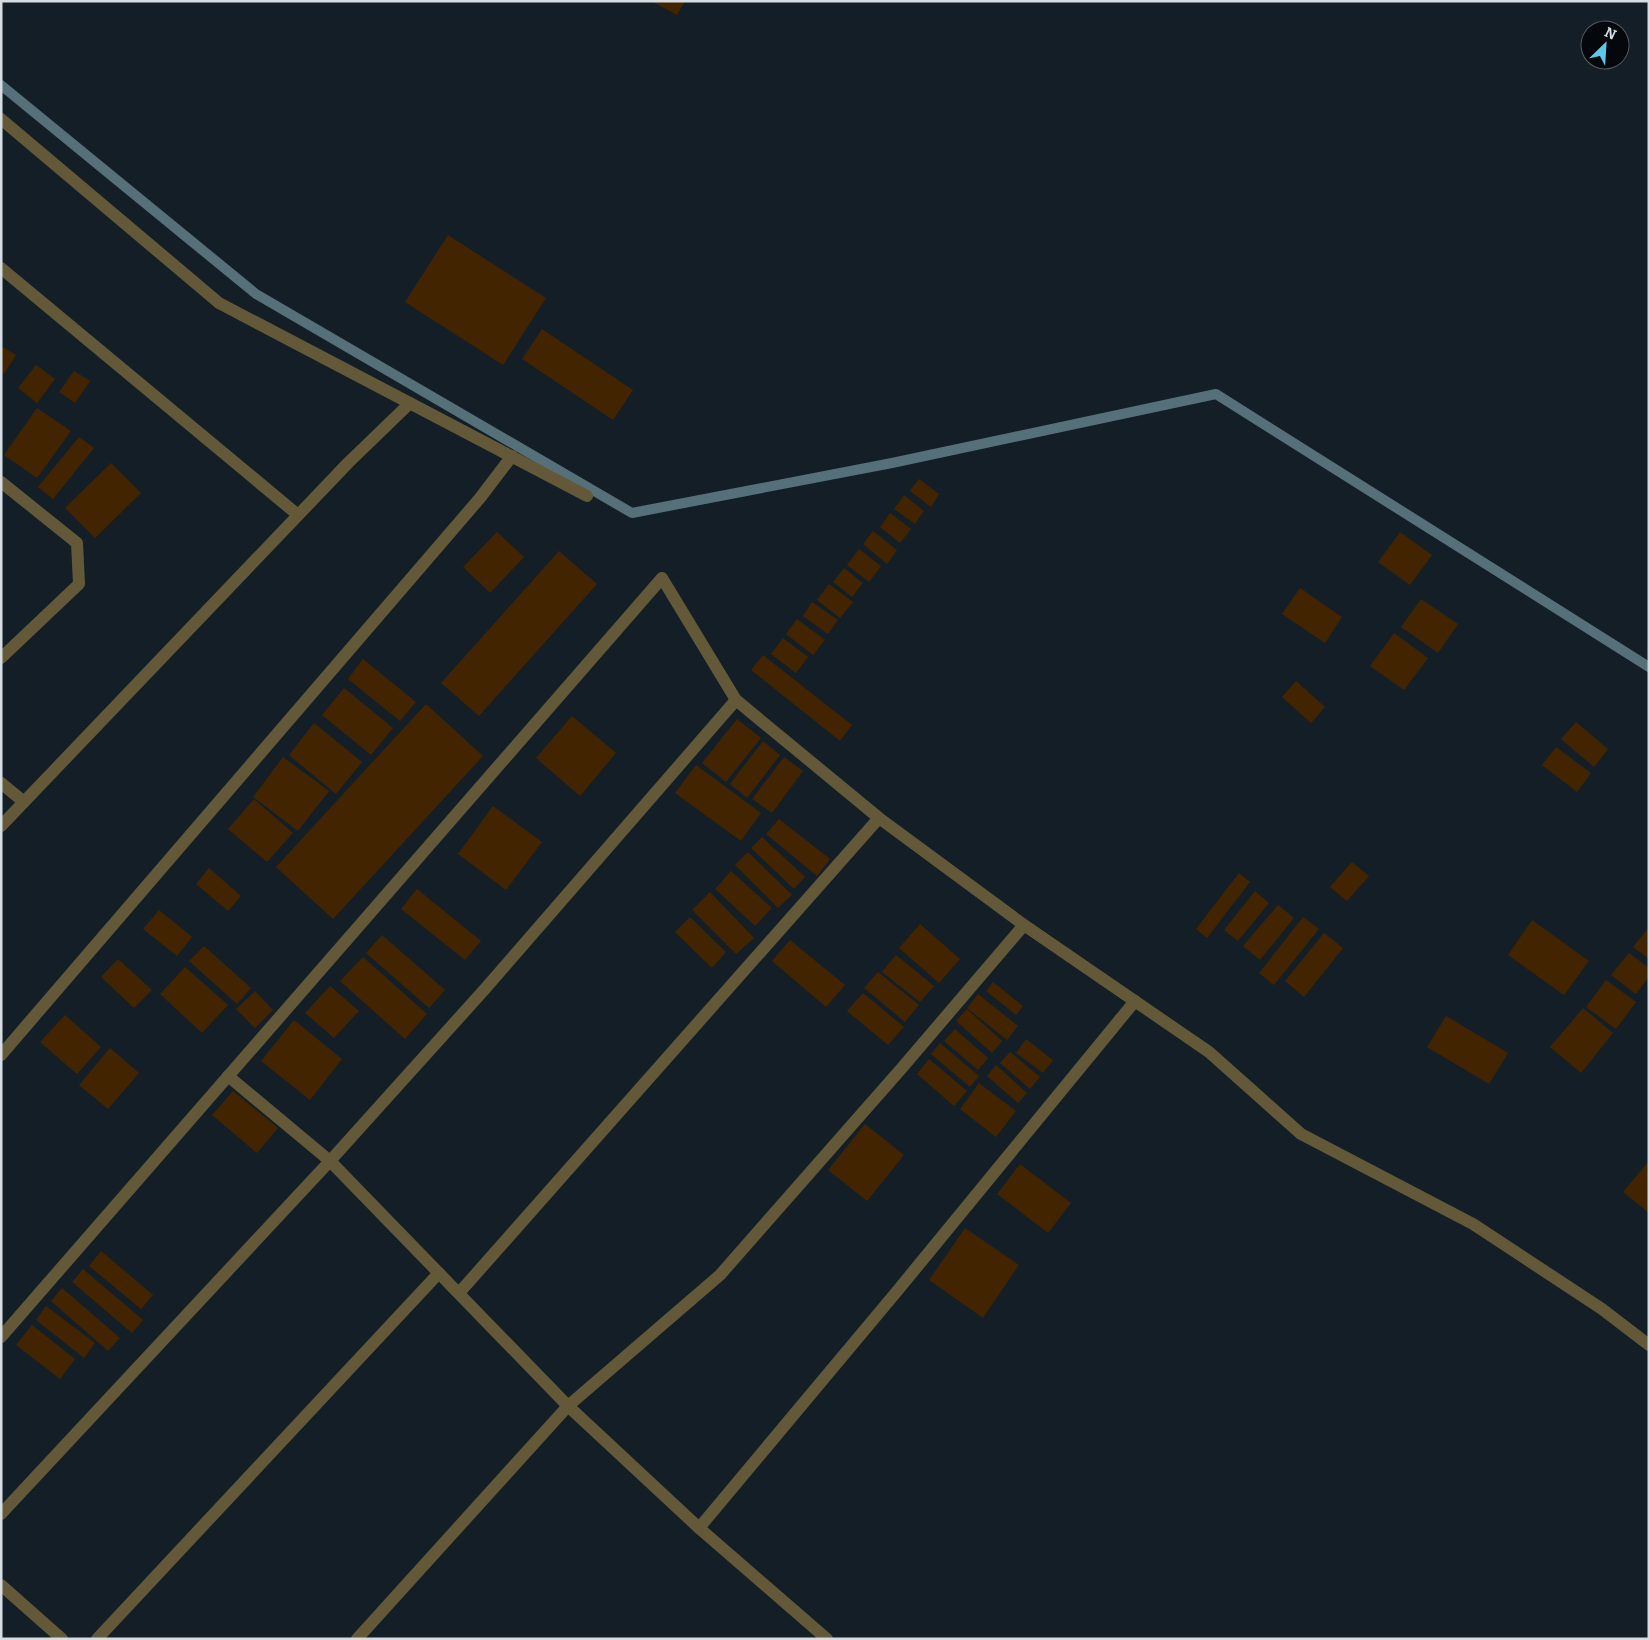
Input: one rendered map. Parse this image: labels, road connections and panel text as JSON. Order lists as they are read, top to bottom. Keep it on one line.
{"north":"top right"}
